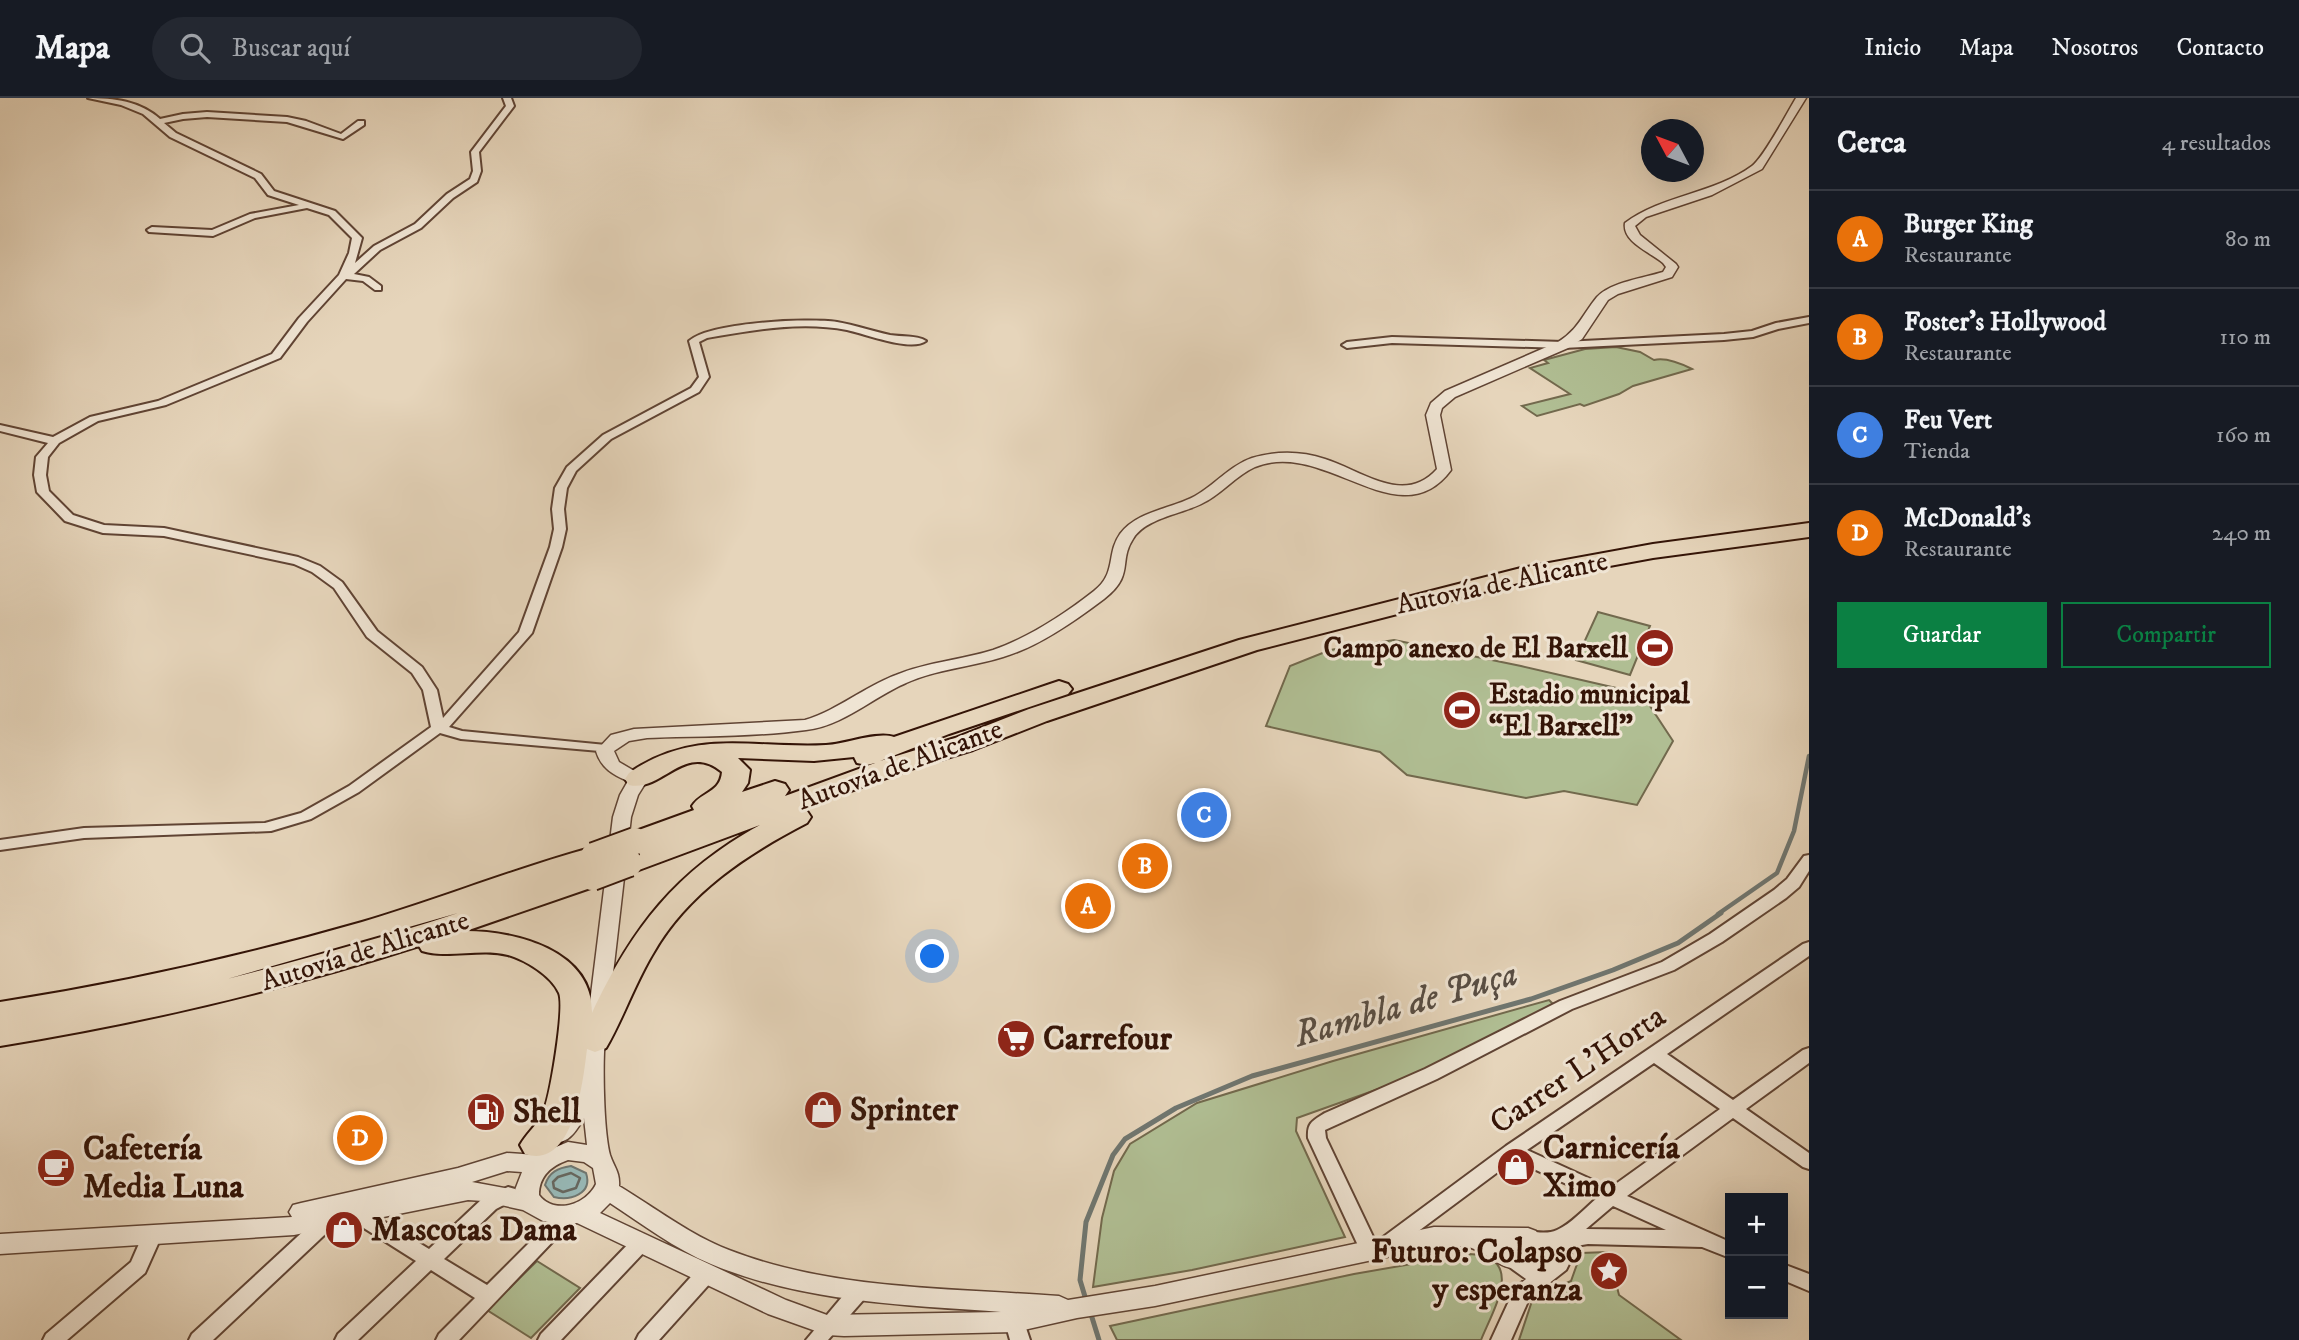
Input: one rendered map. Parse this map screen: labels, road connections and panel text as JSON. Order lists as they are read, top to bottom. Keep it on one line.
{"streets":{"highway":["Autovía de Alicante"],"street":["Carrer L'Horta"]},"water":["Rambla de Puça"],"places":{"sports":["Campo anexo de El Barxell","Estadio municipal “El Barxell”"],"supermarket":["Carrefour"],"shop":["Sprinter","Carnicería Ximo","Mascotas Dama"],"fuel station":["Shell"],"cafe":["Cafetería Media Luna"],"place":["Futuro: Colapso y esperanza"]},"north":"top left","page":{"header":"Mapa","search":"Buscar aquí","nav":["Inicio","Mapa","Nosotros","Contacto"],"heading":["Cerca","4 resultados"],"list":[{"mark":"A","name":"Burger King","note":"Restaurante","value":"80 m"},{"mark":"B","name":"Foster's Hollywood","note":"Restaurante","value":"110 m"},{"mark":"C","name":"Feu Vert","note":"Tienda","value":"160 m"},{"mark":"D","name":"McDonald's","note":"Restaurante","value":"240 m"}],"buttons":["Guardar","Compartir"],"pins":["C","B","A","D"],"map_buttons":["+","−"]}}
